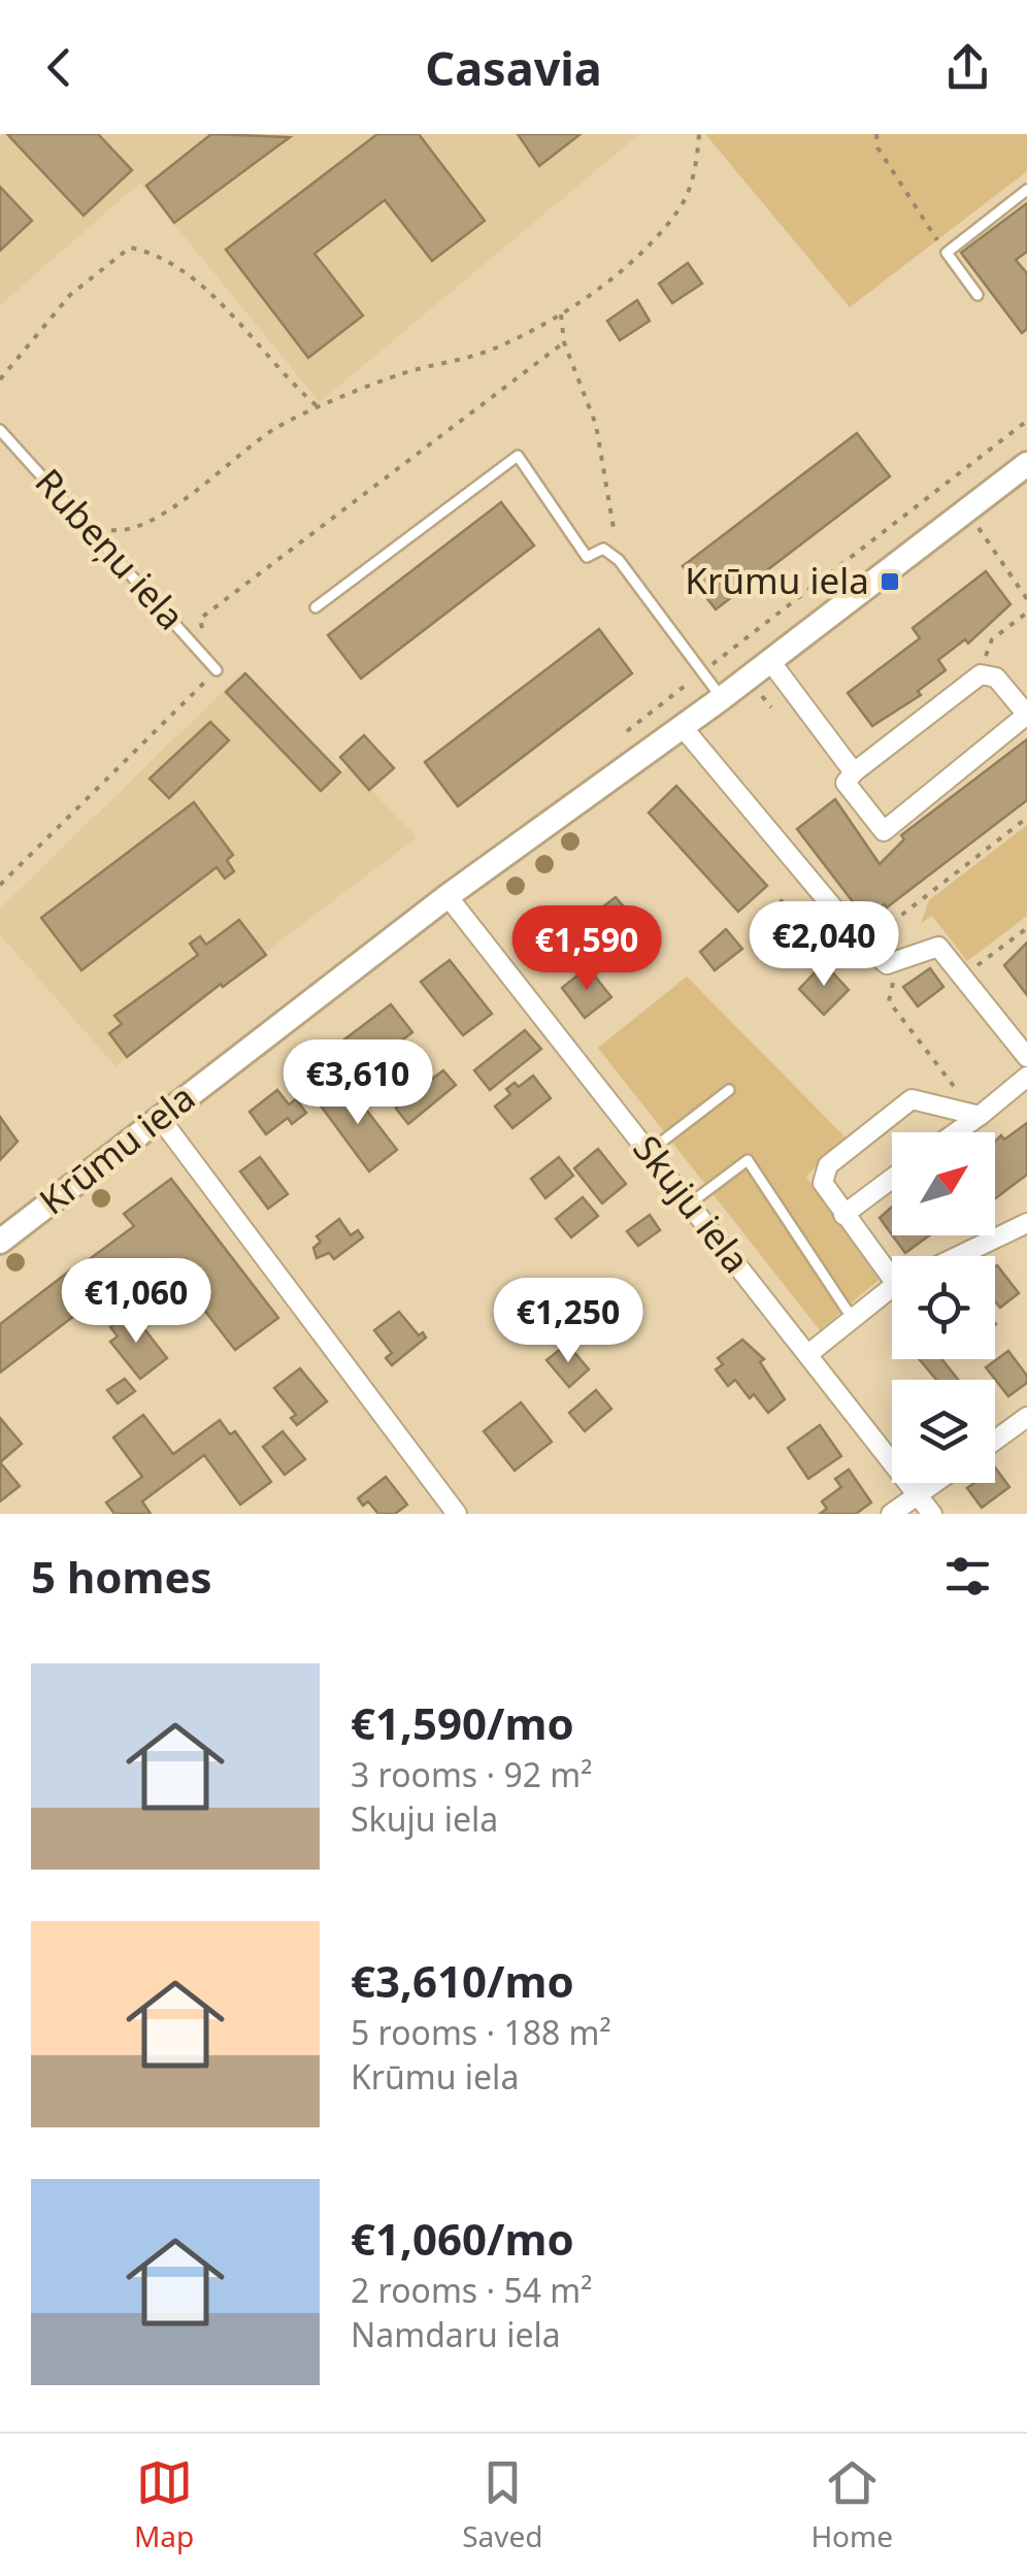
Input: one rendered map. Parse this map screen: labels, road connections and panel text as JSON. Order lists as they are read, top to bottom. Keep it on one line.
{"streets":{"street":["Krūmu iela","Skuju iela"],"lane":["Rubeņu iela"]},"crossings":[["Krūmu iela","Skuju iela"]],"places":{"transit":["Krūmu iela"]},"north":"top right","page":{"header":"Casavia","price":["€2,040","€1,590","€3,610","€1,060","€1,250"],"heading":"5 homes","list":[{"name":"€1,590/mo","note":"3 rooms · 92 m² · Skuju iela"},{"name":"€3,610/mo","note":"5 rooms · 188 m² · Krūmu iela"},{"name":"€1,060/mo","note":"2 rooms · 54 m² · Namdaru iela"}],"tabs":["Map","Saved","Home"]}}
